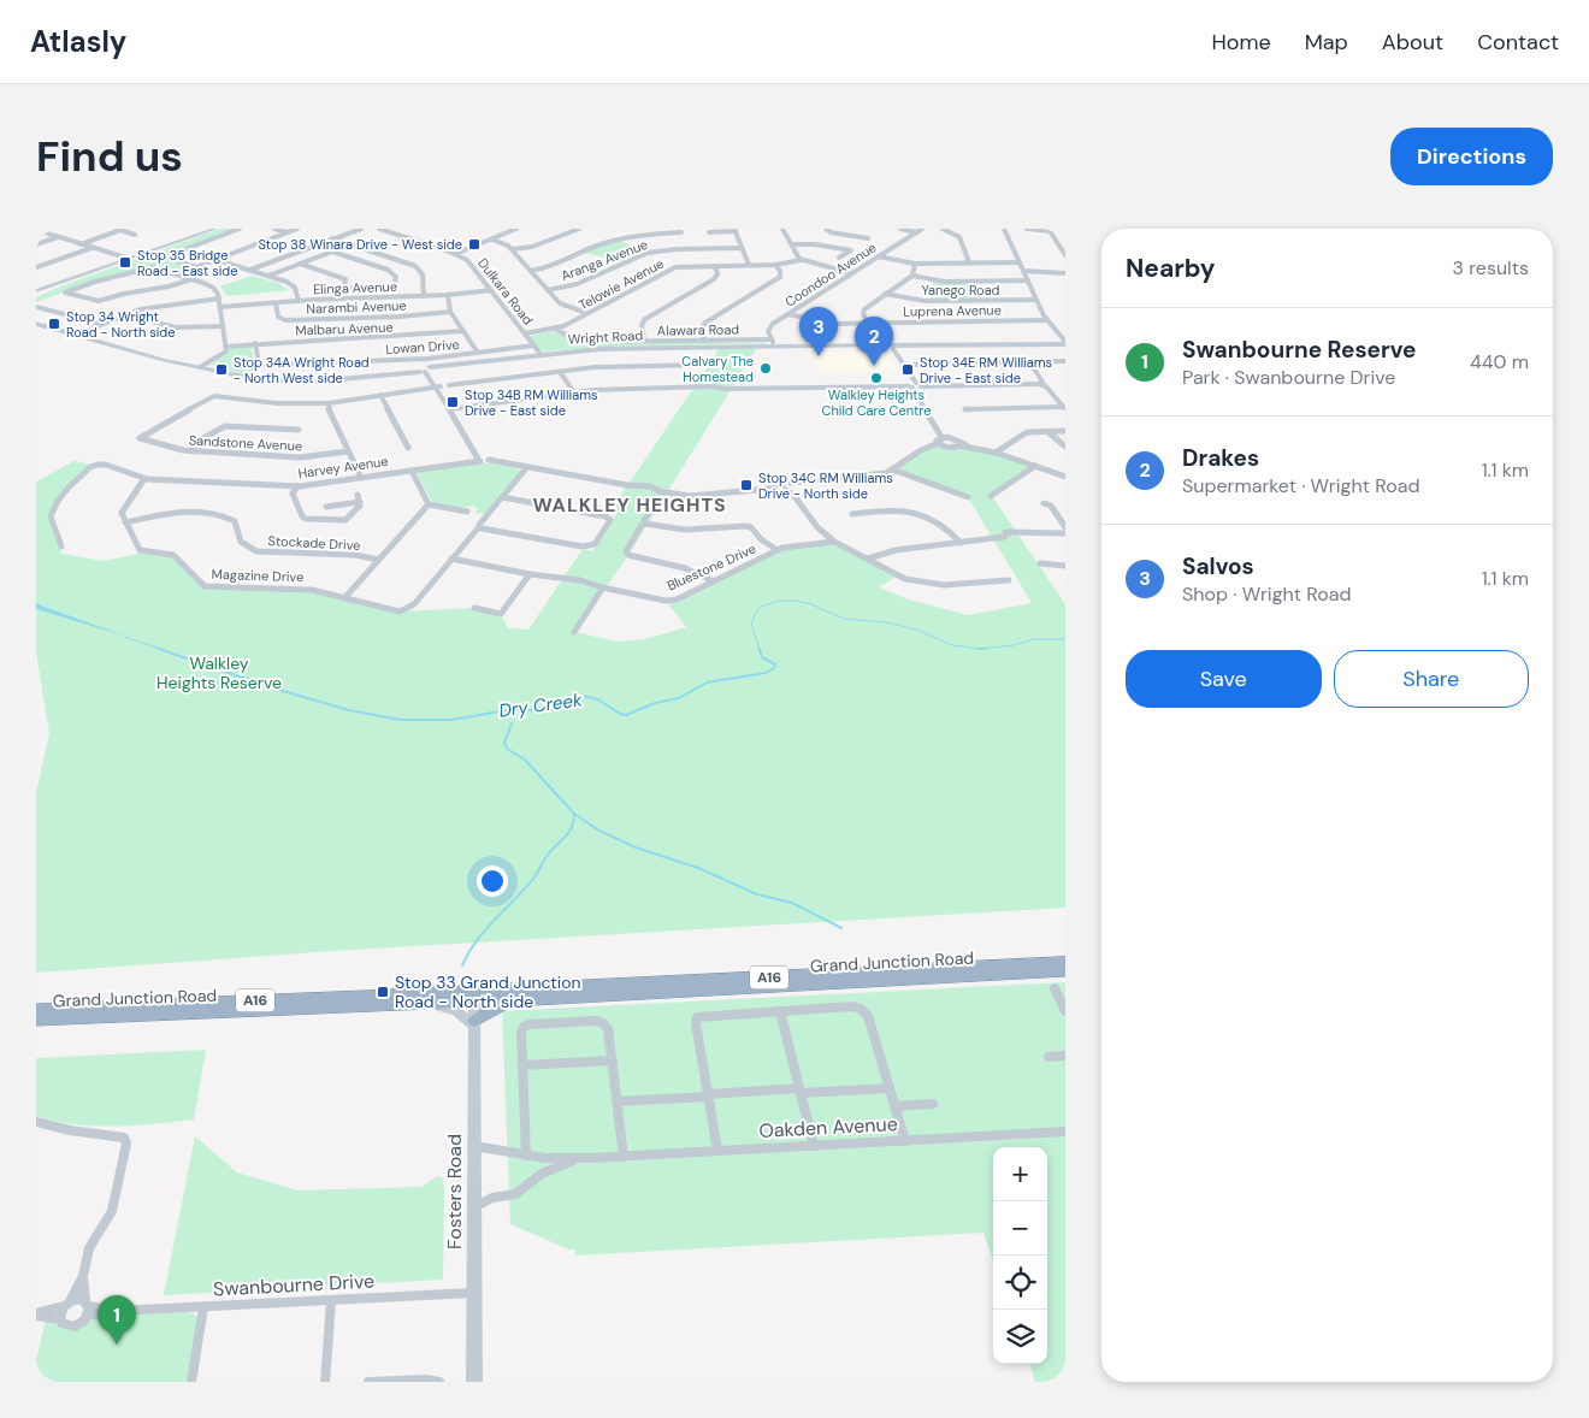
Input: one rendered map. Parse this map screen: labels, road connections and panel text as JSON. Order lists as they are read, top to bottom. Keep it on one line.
{"streets":{"highway":["Grand Junction Road","A16"],"main road":["Wright Road","Fosters Road"],"street":["Aranga Avenue","Coondoo Avenue","Telowie Avenue","Elinga Avenue","Yanego Road","Dulkara Road","Narambi Avenue","Luprena Avenue","Malbaru Avenue","Alawara Road","Lowan Drive","Sandstone Avenue","Harvey Avenue","Stockade Drive","Bluestone Drive","Magazine Drive","Oakden Avenue","Swanbourne Drive"]},"crossings":[["Coondoo Avenue","Luprena Avenue"],["Coondoo Avenue","Alawara Road"],["Coondoo Avenue","Wright Road"],["Telowie Avenue","Dulkara Road"],["Telowie Avenue","Alawara Road"],["Elinga Avenue","Dulkara Road"],["Elinga Avenue","Narambi Avenue"],["Dulkara Road","Wright Road"],["Dulkara Road","Lowan Drive"],["Malbaru Avenue","Lowan Drive"],["Alawara Road","Wright Road"],["Stockade Drive","Magazine Drive"],["Bluestone Drive","Magazine Drive"],["Grand Junction Road","Fosters Road"],["Fosters Road","Swanbourne Drive"]],"districts":["WALKLEY HEIGHTS"],"water":["Dry Creek"],"parks":["Walkley Heights Reserve"],"places":{"transit":["Stop 38 Winara Drive - West side","Stop 35 Bridge Road - East side","Stop 34 Wright Road - North side","Stop 34A Wright Road - North West side","Stop 34E RM Williams Drive - East side","Stop 34B RM Williams Drive - East side","Stop 34C RM Williams Drive - North side","Stop 33 Grand Junction Road - North side"],"other":["Calvary The Homestead","Walkley Heights Child Care Centre"]},"page":{"header":"Atlasly","nav":["Home","Map","About","Contact"],"buttons":["Directions",["Save","Share"]],"title":"Find us","heading":["Nearby","3 results"],"pins":["3","2","1"],"list":[{"mark":"1","name":"Swanbourne Reserve","note":"Park · Swanbourne Drive","value":"440 m"},{"mark":"2","name":"Drakes","note":"Supermarket · Wright Road","value":"1.1 km"},{"mark":"3","name":"Salvos","note":"Shop · Wright Road","value":"1.1 km"}],"map_buttons":["+","−"]}}
